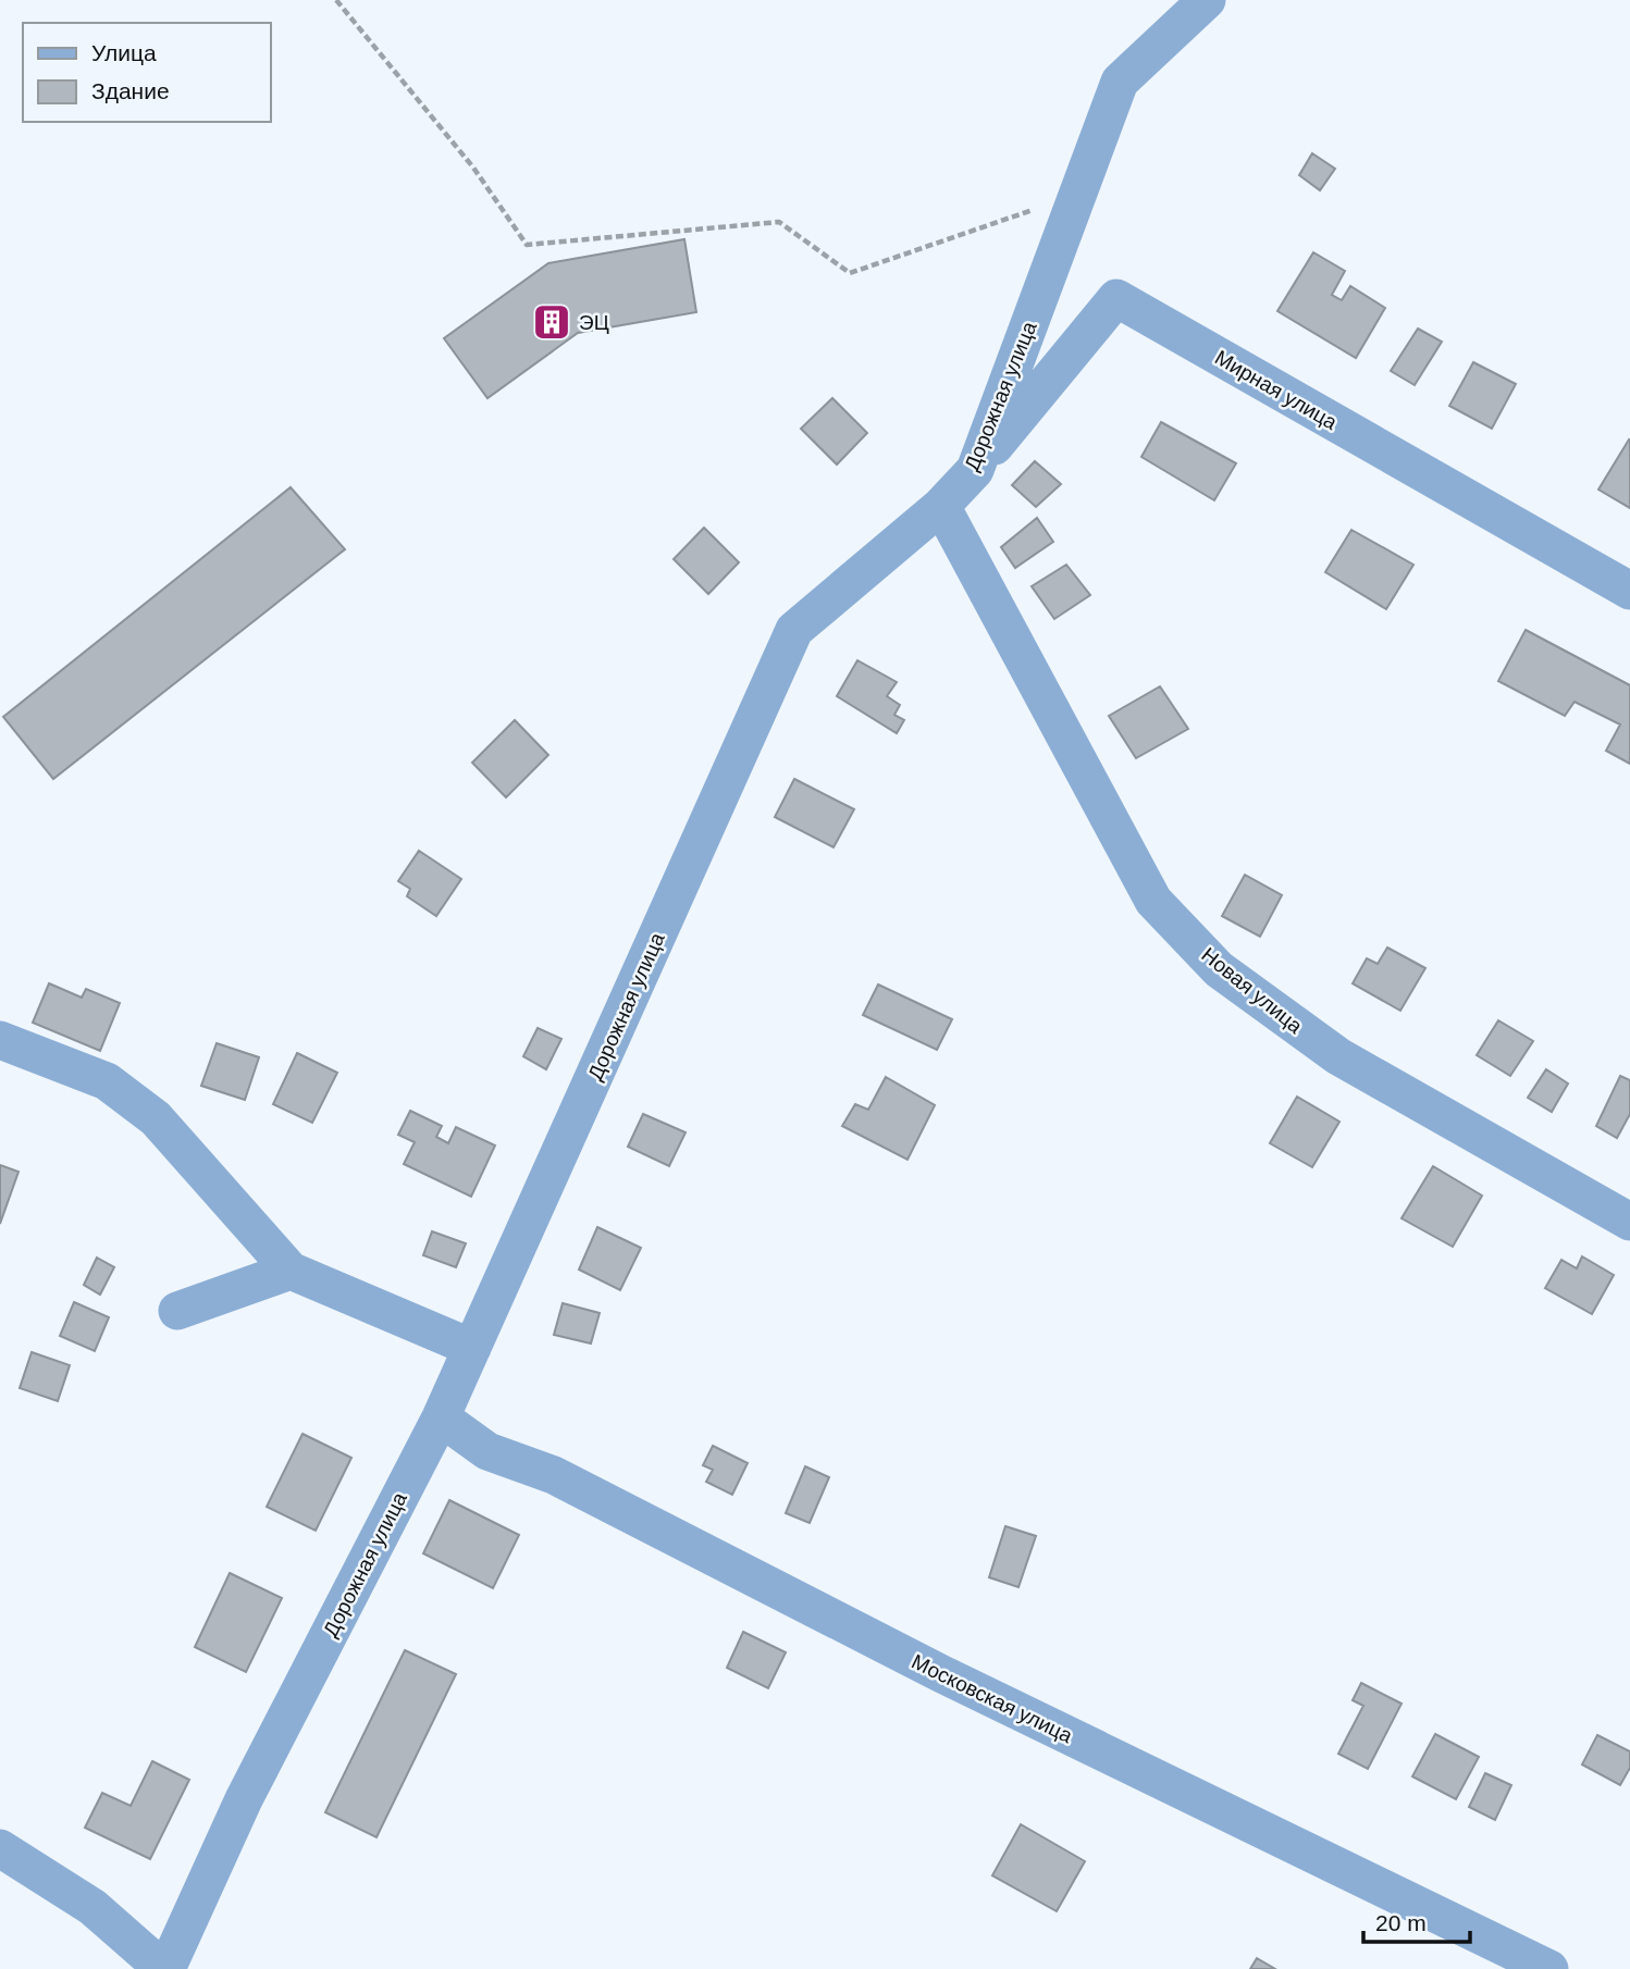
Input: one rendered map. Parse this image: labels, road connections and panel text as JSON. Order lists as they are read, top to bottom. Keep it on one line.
{"streets":{"street":["Мирная улица","Дорожная улица","Новая улица","Московская улица"]},"crossings":[["Мирная улица","Дорожная улица"],["Дорожная улица","Новая улица"],["Дорожная улица","Московская улица"]],"places":{"building":["ЭЦ"]},"legend":["Улица","Здание"],"scale_bar":"20 m"}
